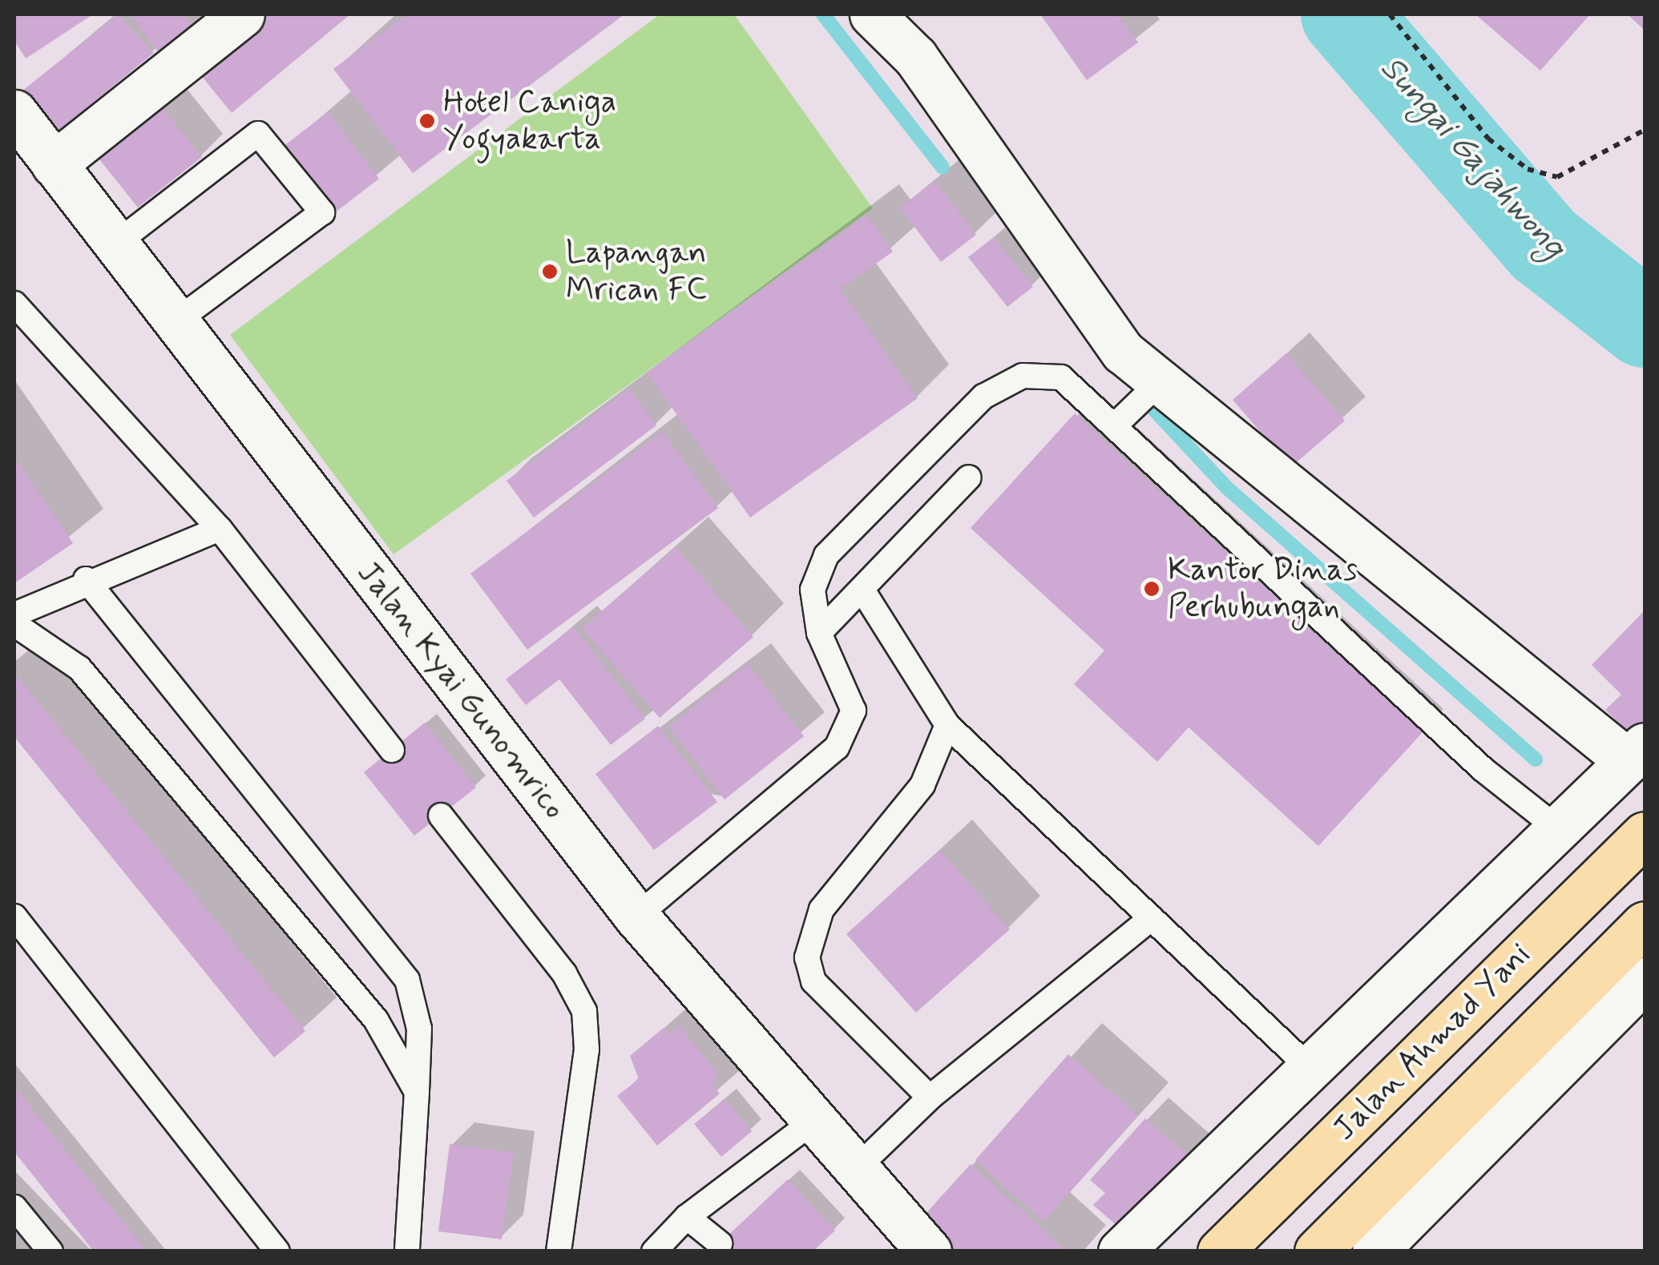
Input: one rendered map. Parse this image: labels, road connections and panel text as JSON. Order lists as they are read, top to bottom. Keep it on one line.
{"streets":{"highway":["Jalan Ahmad Yani"],"street":["Jalan Kyai Gunomrico"]},"water":["Sungai Gajahwong"],"places":["Hotel Caniga Yogyakarta","Lapangan Mrican FC","Kantor Dinas Perhubungan"]}
